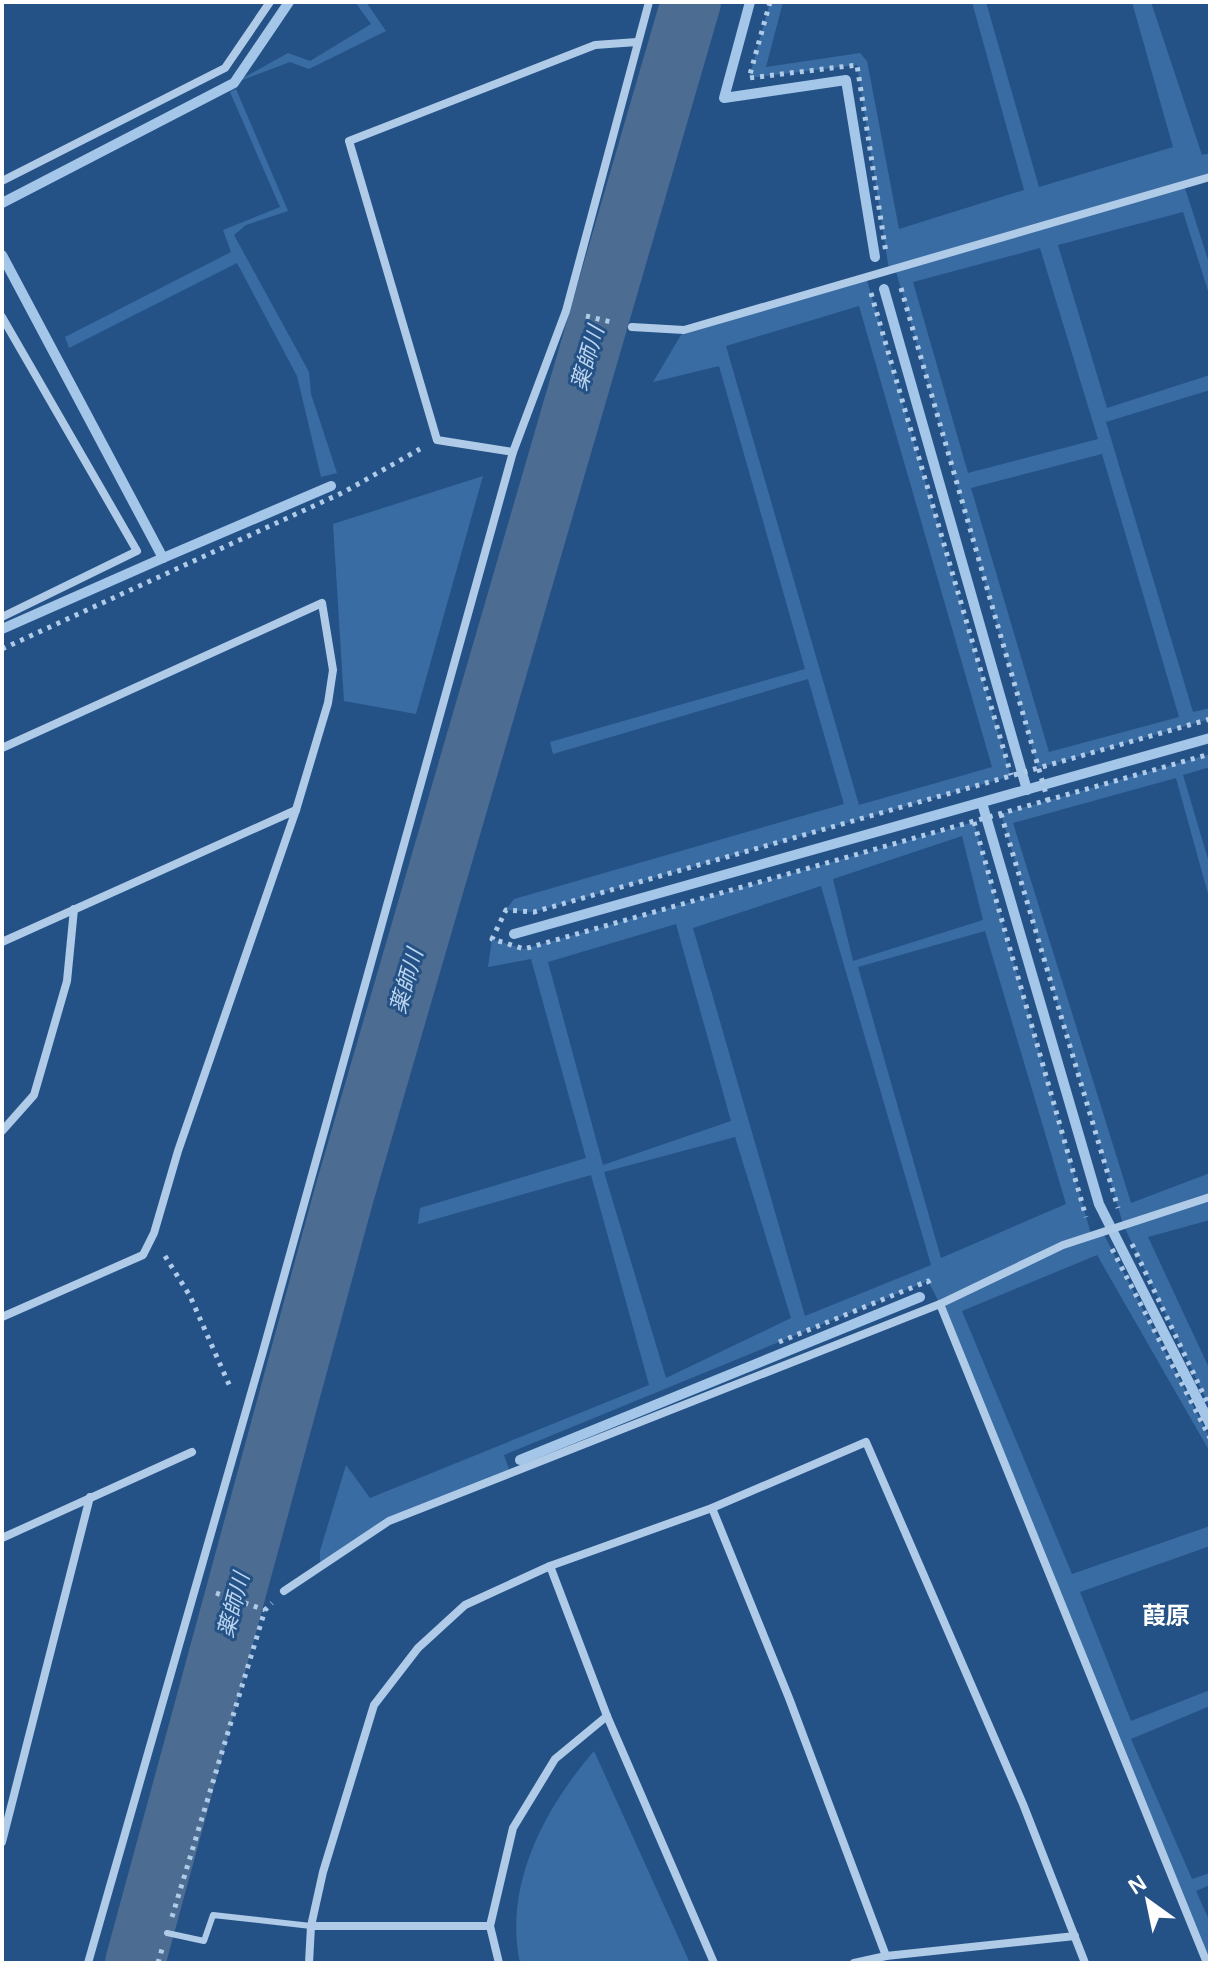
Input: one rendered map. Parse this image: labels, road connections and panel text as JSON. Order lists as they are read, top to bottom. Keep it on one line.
{"districts":["葭原"],"water":["薬師川"],"north":"top left"}
